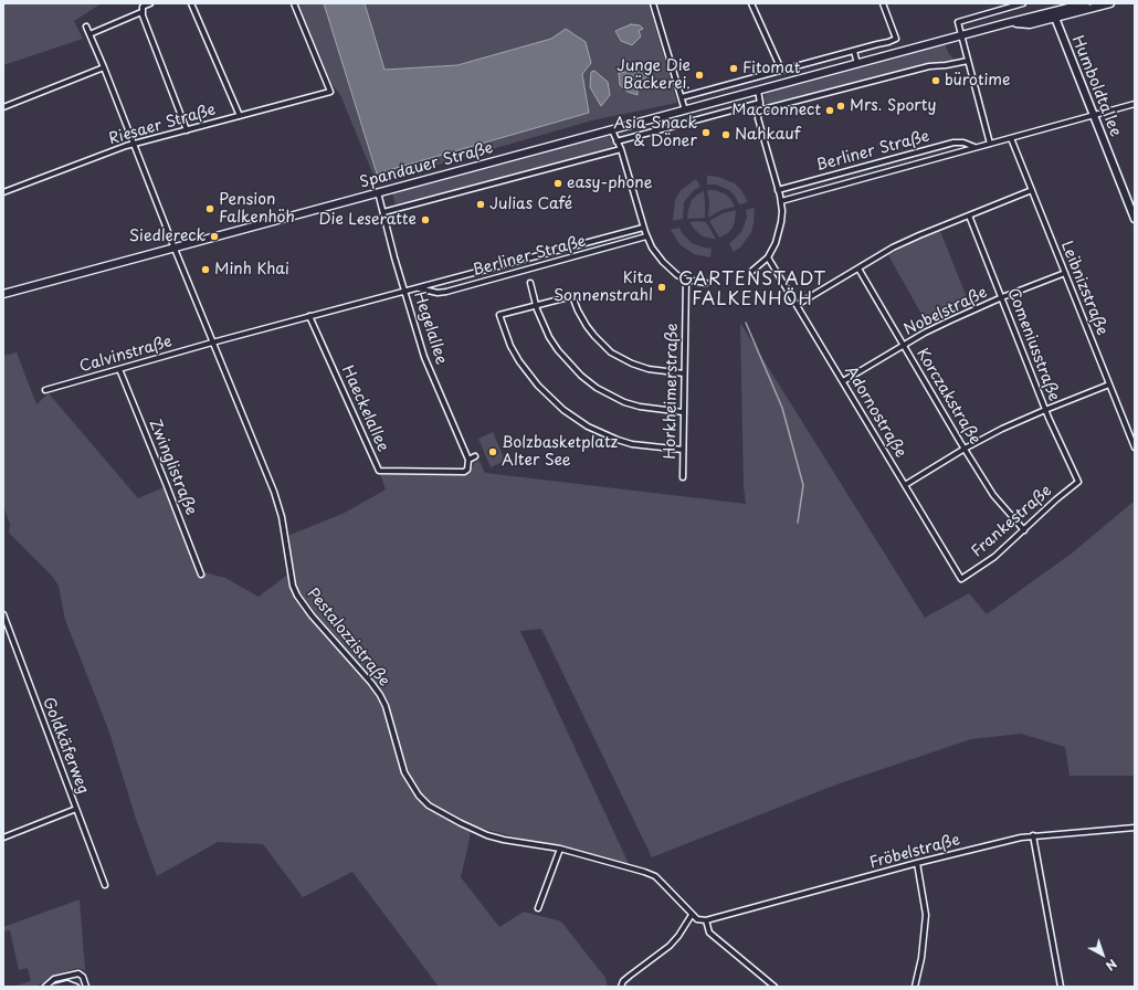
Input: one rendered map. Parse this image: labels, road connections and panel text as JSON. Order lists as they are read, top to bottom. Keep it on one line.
{"streets":{"main road":["Humboldtallee","Spandauer Straße"],"street":["Riesaer Straße","Berliner Straße","Leibnizstraße","Nobelstraße","Hegelallee","Comeniusstraße","Calvinstraße","Horkheimerstraße","Korczakstraße","Haeckelallee","Adornostraße","Zwinglistraße","Frankestraße","Pestalozzistraße","Goldkäferweg","Fröbelstraße"]},"crossings":[["Humboldtallee","Berliner Straße"],["Humboldtallee","Spandauer Straße"],["Riesaer Straße","Pestalozzistraße"],["Berliner Straße","Leibnizstraße"],["Berliner Straße","Hegelallee"],["Berliner Straße","Calvinstraße"],["Berliner Straße","Haeckelallee"],["Berliner Straße","Pestalozzistraße"],["Spandauer Straße","Hegelallee"],["Spandauer Straße","Pestalozzistraße"],["Leibnizstraße","Nobelstraße"],["Nobelstraße","Comeniusstraße"],["Nobelstraße","Korczakstraße"],["Nobelstraße","Adornostraße"],["Hegelallee","Haeckelallee"],["Comeniusstraße","Frankestraße"],["Calvinstraße","Zwinglistraße"],["Calvinstraße","Pestalozzistraße"],["Korczakstraße","Frankestraße"],["Adornostraße","Frankestraße"],["Pestalozzistraße","Fröbelstraße"]],"districts":["GARTENSTADT FALKENHÖH"],"places":["Fitomat","Junge Die Bäckerei.","bürotime","Mrs. Sporty","Macconnect","Asia Snack & Döner","Nahkauf","easy-phone","Julias Café","Pension Falkenhöh","Die Leseratte","Siedlereck","Minh Khai","Kita Sonnenstrahl","Bolzbasketplatz Alter See"],"north":"bottom right"}
